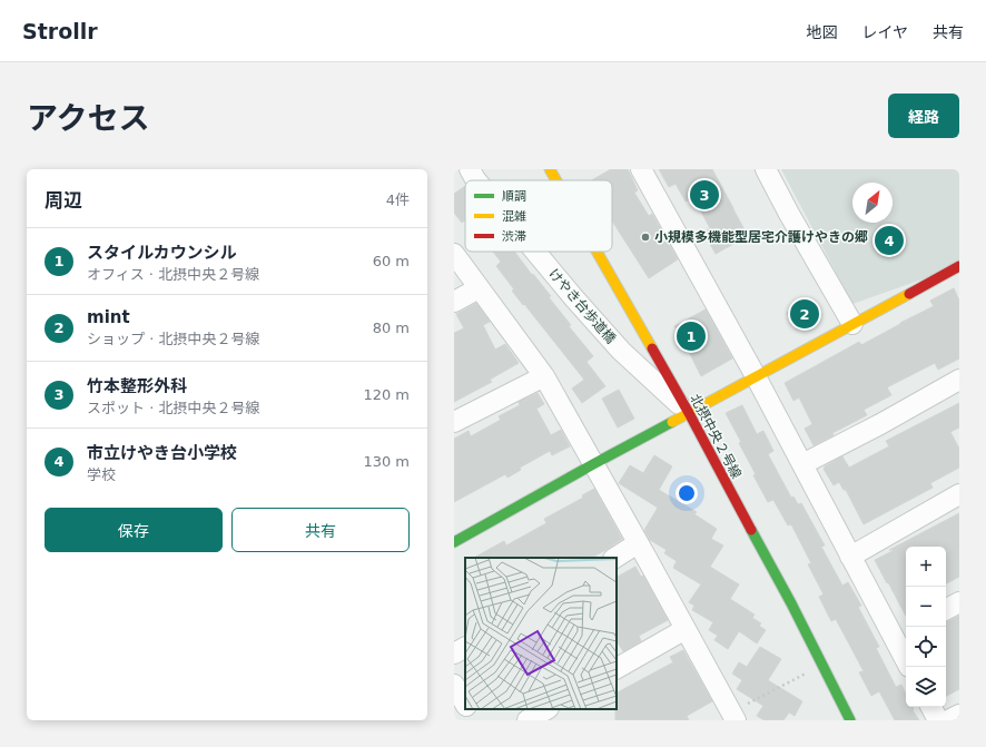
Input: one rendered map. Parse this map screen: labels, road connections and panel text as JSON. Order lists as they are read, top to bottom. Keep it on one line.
{"streets":{"street":["けやき台歩道橋","北摂中央２号線"]},"crossings":[["けやき台歩道橋","北摂中央２号線"]],"places":["小規模多機能型居宅介護けやきの郷"],"legend":["順調","混雑","渋滞"],"north":"top right","page":{"header":"Strollr","nav":["地図","レイヤ","共有"],"title":"アクセス","buttons":["経路",["保存","共有"]],"heading":["周辺","4件"],"pins":["3","4","2","1"],"list":[{"mark":"1","name":"スタイルカウンシル","note":"オフィス · 北摂中央２号線","value":"60 m"},{"mark":"2","name":"mint","note":"ショップ · 北摂中央２号線","value":"80 m"},{"mark":"3","name":"竹本整形外科","note":"スポット · 北摂中央２号線","value":"120 m"},{"mark":"4","name":"市立けやき台小学校","note":"学校","value":"130 m"}],"map_buttons":["+","−"]}}
